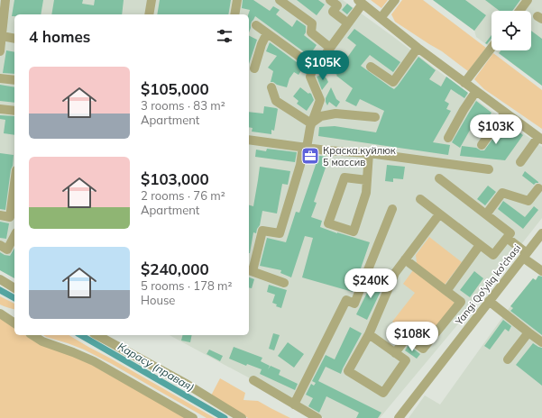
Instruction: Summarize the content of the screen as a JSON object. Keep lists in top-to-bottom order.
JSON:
{
  "streets": {
    "street": ["Yangi Qo'yliq ko'chasi"]
  },
  "water": ["Карасу (правая)"],
  "places": {
    "office": ["Краска.куйлюк 5 массив"]
  },
  "page": {
    "heading": "4 homes",
    "price": [
      "$105K",
      "$103K",
      "$240K",
      "$108K"
    ],
    "list": [
      {
        "name": "$105,000",
        "note": "3 rooms · 83 m² · Apartment"
      },
      {
        "name": "$103,000",
        "note": "2 rooms · 76 m² · Apartment"
      },
      {
        "name": "$240,000",
        "note": "5 rooms · 178 m² · House"
      }
    ]
  }
}
